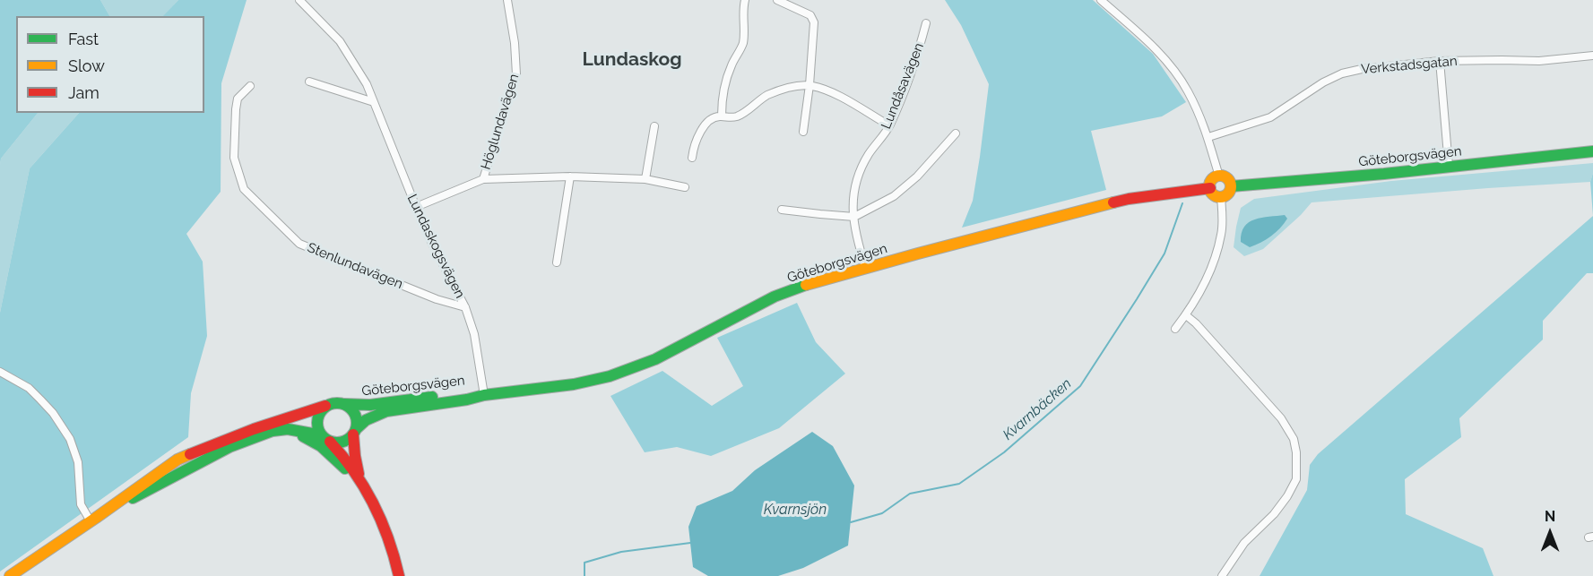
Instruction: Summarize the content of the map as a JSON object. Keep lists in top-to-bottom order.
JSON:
{
  "streets": {
    "street": [
      "Verkstadsgatan",
      "Lundåsavägen",
      "Höglundavägen",
      "Göteborgsvägen",
      "Lundaskogsvägen",
      "Stenlundavägen"
    ]
  },
  "crossings": [
    ["Lundåsavägen", "Göteborgsvägen"],
    ["Göteborgsvägen", "Lundaskogsvägen"],
    ["Lundaskogsvägen", "Stenlundavägen"]
  ],
  "districts": ["Lundaskog"],
  "water": ["Kvarnbäcken", "Kvarnsjön"],
  "legend": ["Fast", "Slow", "Jam"],
  "north": "top"
}
